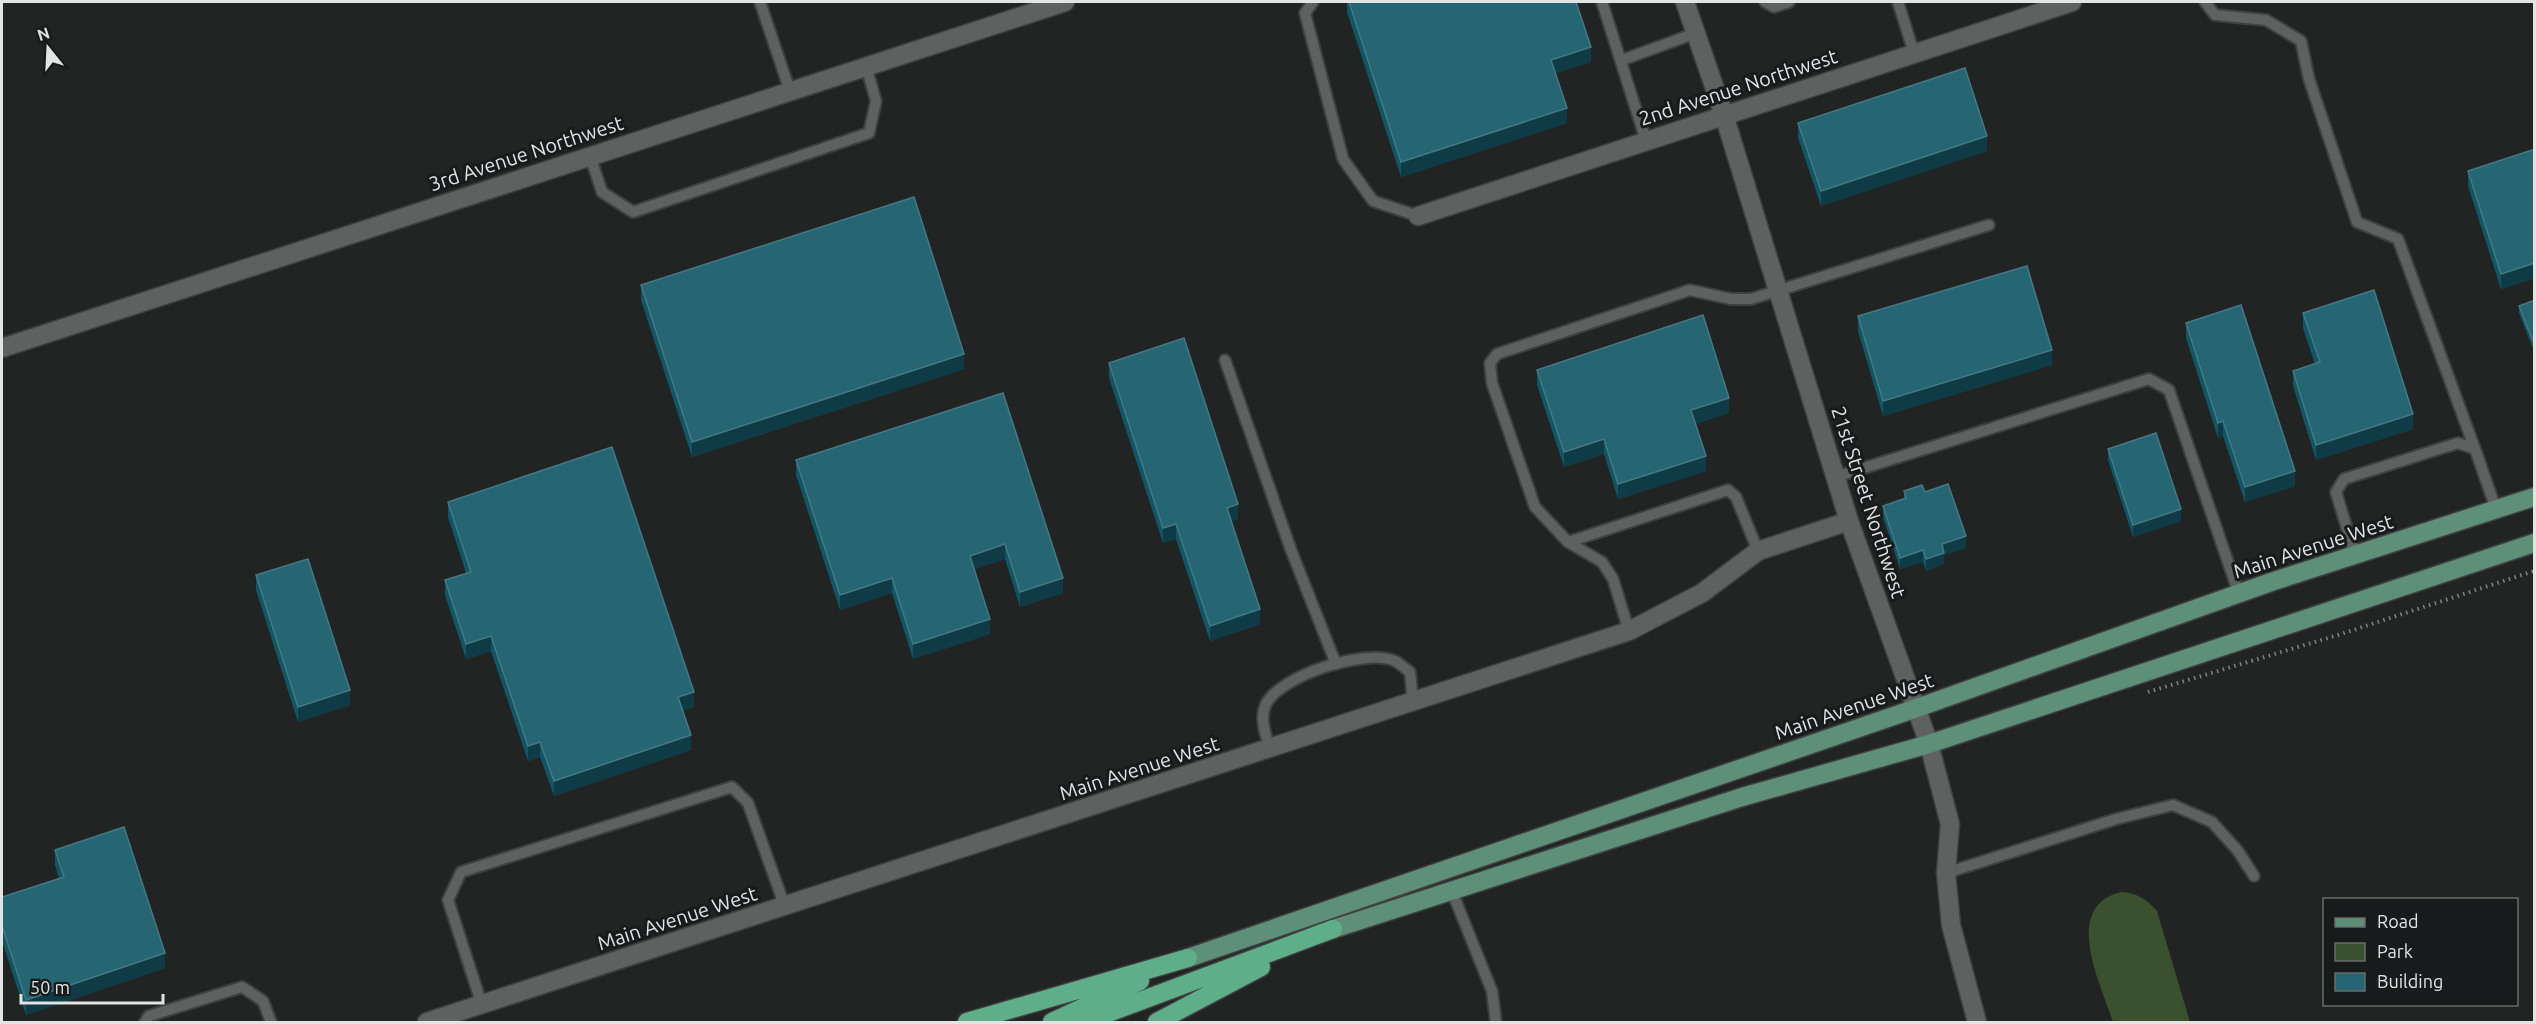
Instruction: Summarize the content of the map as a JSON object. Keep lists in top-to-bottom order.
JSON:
{
  "streets": {
    "main road": ["Main Avenue West"],
    "street": ["2nd Avenue Northwest", "3rd Avenue Northwest", "21st Street Northwest"]
  },
  "crossings": [
    ["2nd Avenue Northwest", "21st Street Northwest"],
    ["21st Street Northwest", "Main Avenue West"]
  ],
  "legend": ["Road", "Park", "Building"],
  "scale_bar": "50 m",
  "north": "top"
}
